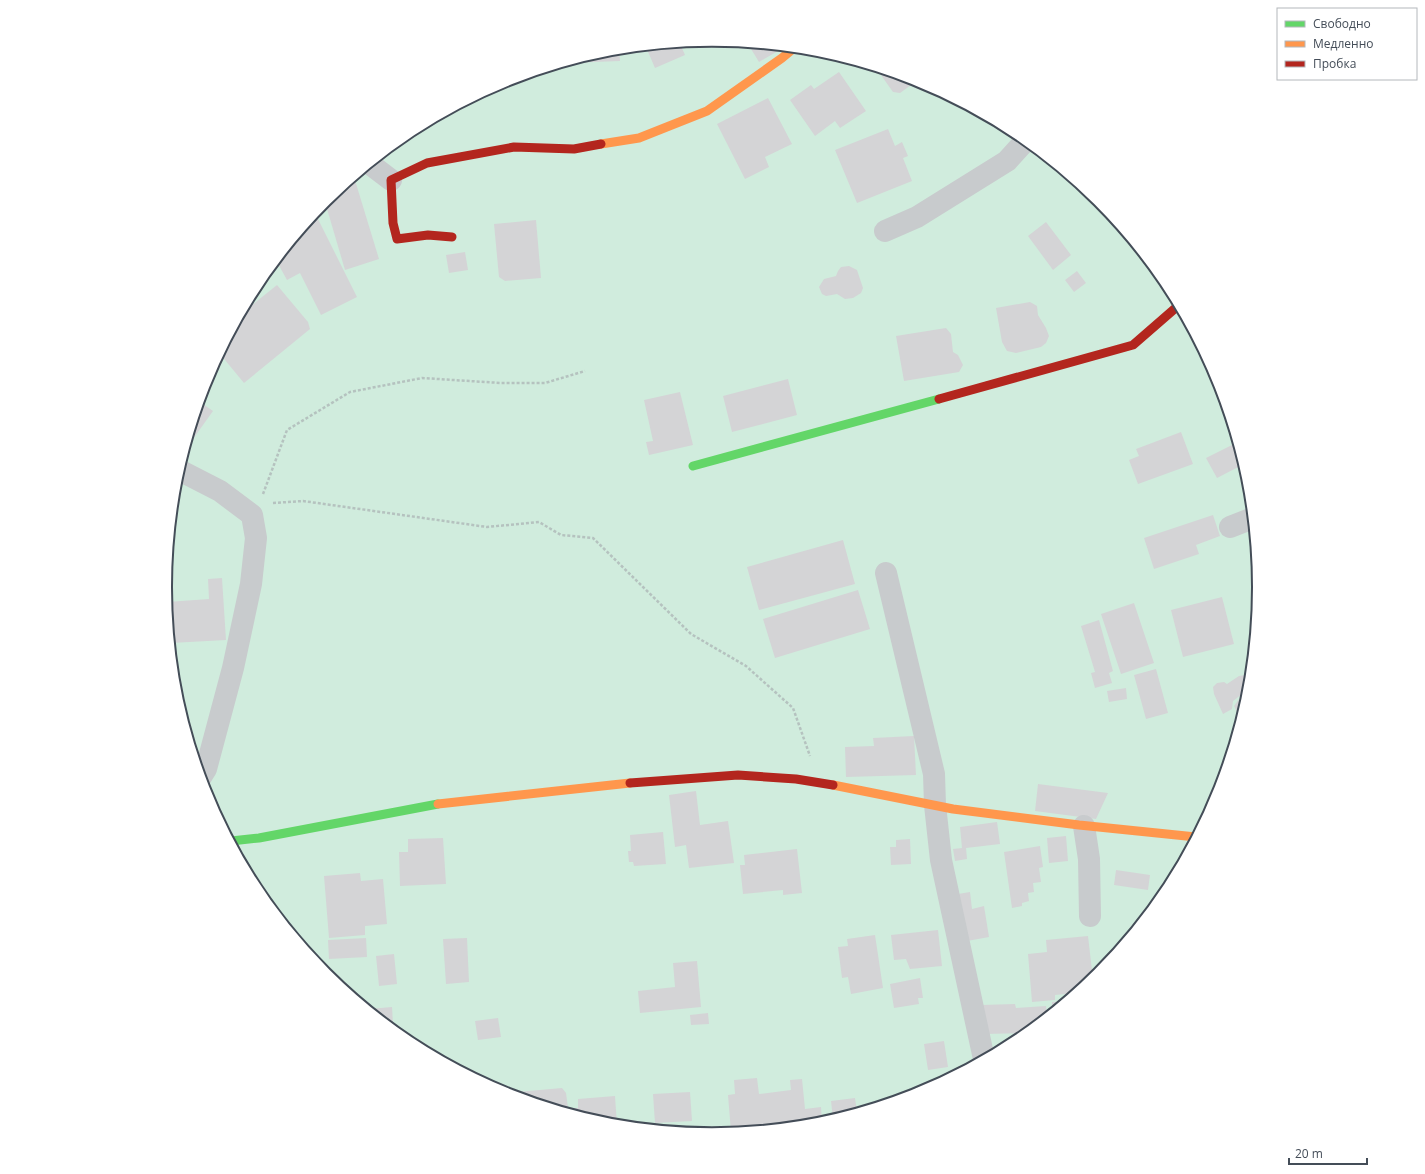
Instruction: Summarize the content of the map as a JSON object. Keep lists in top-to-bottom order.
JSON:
{
  "legend": ["Свободно", "Медленно", "Пробка"],
  "scale_bar": "20 m"
}
